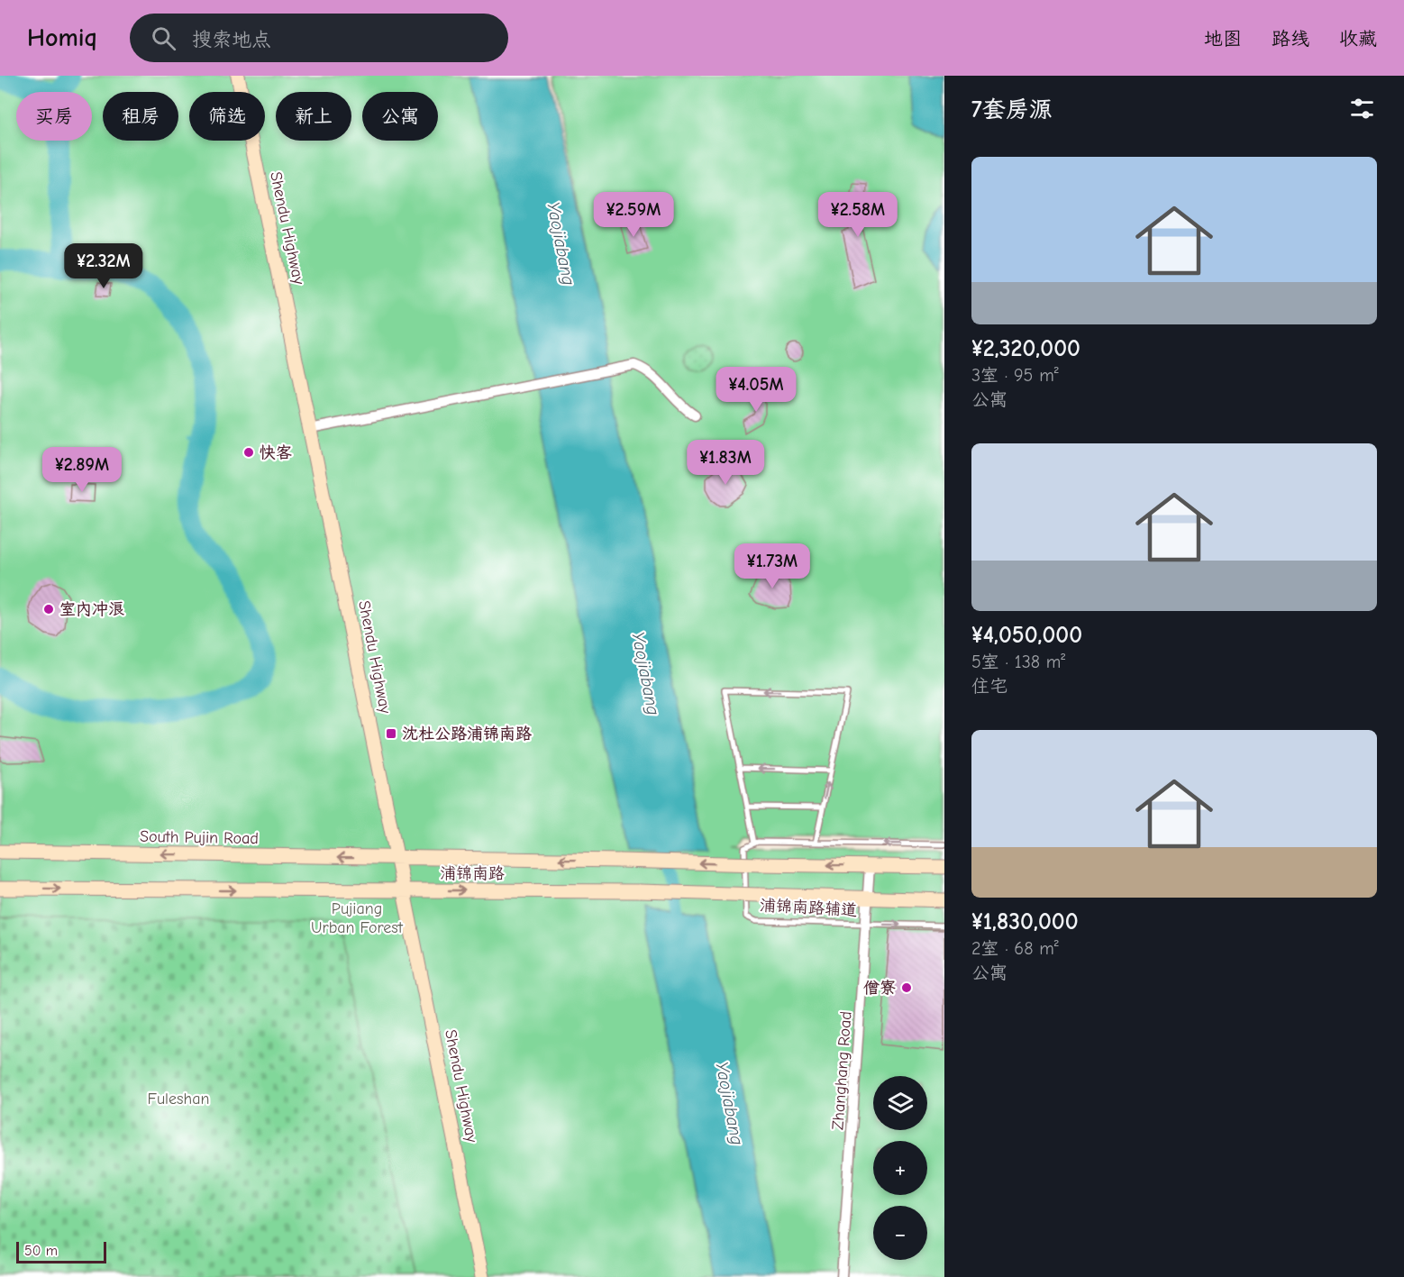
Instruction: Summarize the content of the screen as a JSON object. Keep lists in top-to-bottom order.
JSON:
{
  "streets": {
    "main road": ["Shendu Highway", "South Pujin Road", "浦锦南路"],
    "street": ["Zhanghang Road"],
    "lane": ["浦锦南路辅道"]
  },
  "crossings": [
    ["Shendu Highway", "South Pujin Road"],
    ["Shendu Highway", "浦锦南路"],
    ["South Pujin Road", "Zhanghang Road"],
    ["浦锦南路", "Zhanghang Road"],
    ["浦锦南路辅道", "Zhanghang Road"]
  ],
  "one_way": ["South Pujin Road", "浦锦南路"],
  "water": ["Yaojiabang"],
  "parks": ["Pujiang Urban Forest", "Fuleshan"],
  "places": {
    "other": ["快客", "室内冲浪", "僧寮"],
    "transit": ["沈杜公路浦锦南路"]
  },
  "scale_bar": "50 m",
  "page": {
    "header": "Homiq",
    "search": "搜索地点",
    "nav": ["地图", "路线", "收藏"],
    "heading": "7套房源",
    "chip": [
      "买房",
      "租房",
      "筛选",
      "新上",
      "公寓"
    ],
    "list": [
      {
        "name": "¥2,320,000",
        "note": "3室 · 95 m² · 公寓"
      },
      {
        "name": "¥4,050,000",
        "note": "5室 · 138 m² · 住宅"
      },
      {
        "name": "¥1,830,000",
        "note": "2室 · 68 m² · 公寓"
      }
    ],
    "price": [
      "¥2.59M",
      "¥2.58M",
      "¥2.32M",
      "¥4.05M",
      "¥1.83M",
      "¥2.89M",
      "¥1.73M"
    ],
    "map_buttons": ["+", "−"],
    "scale": "50 m"
  }
}
